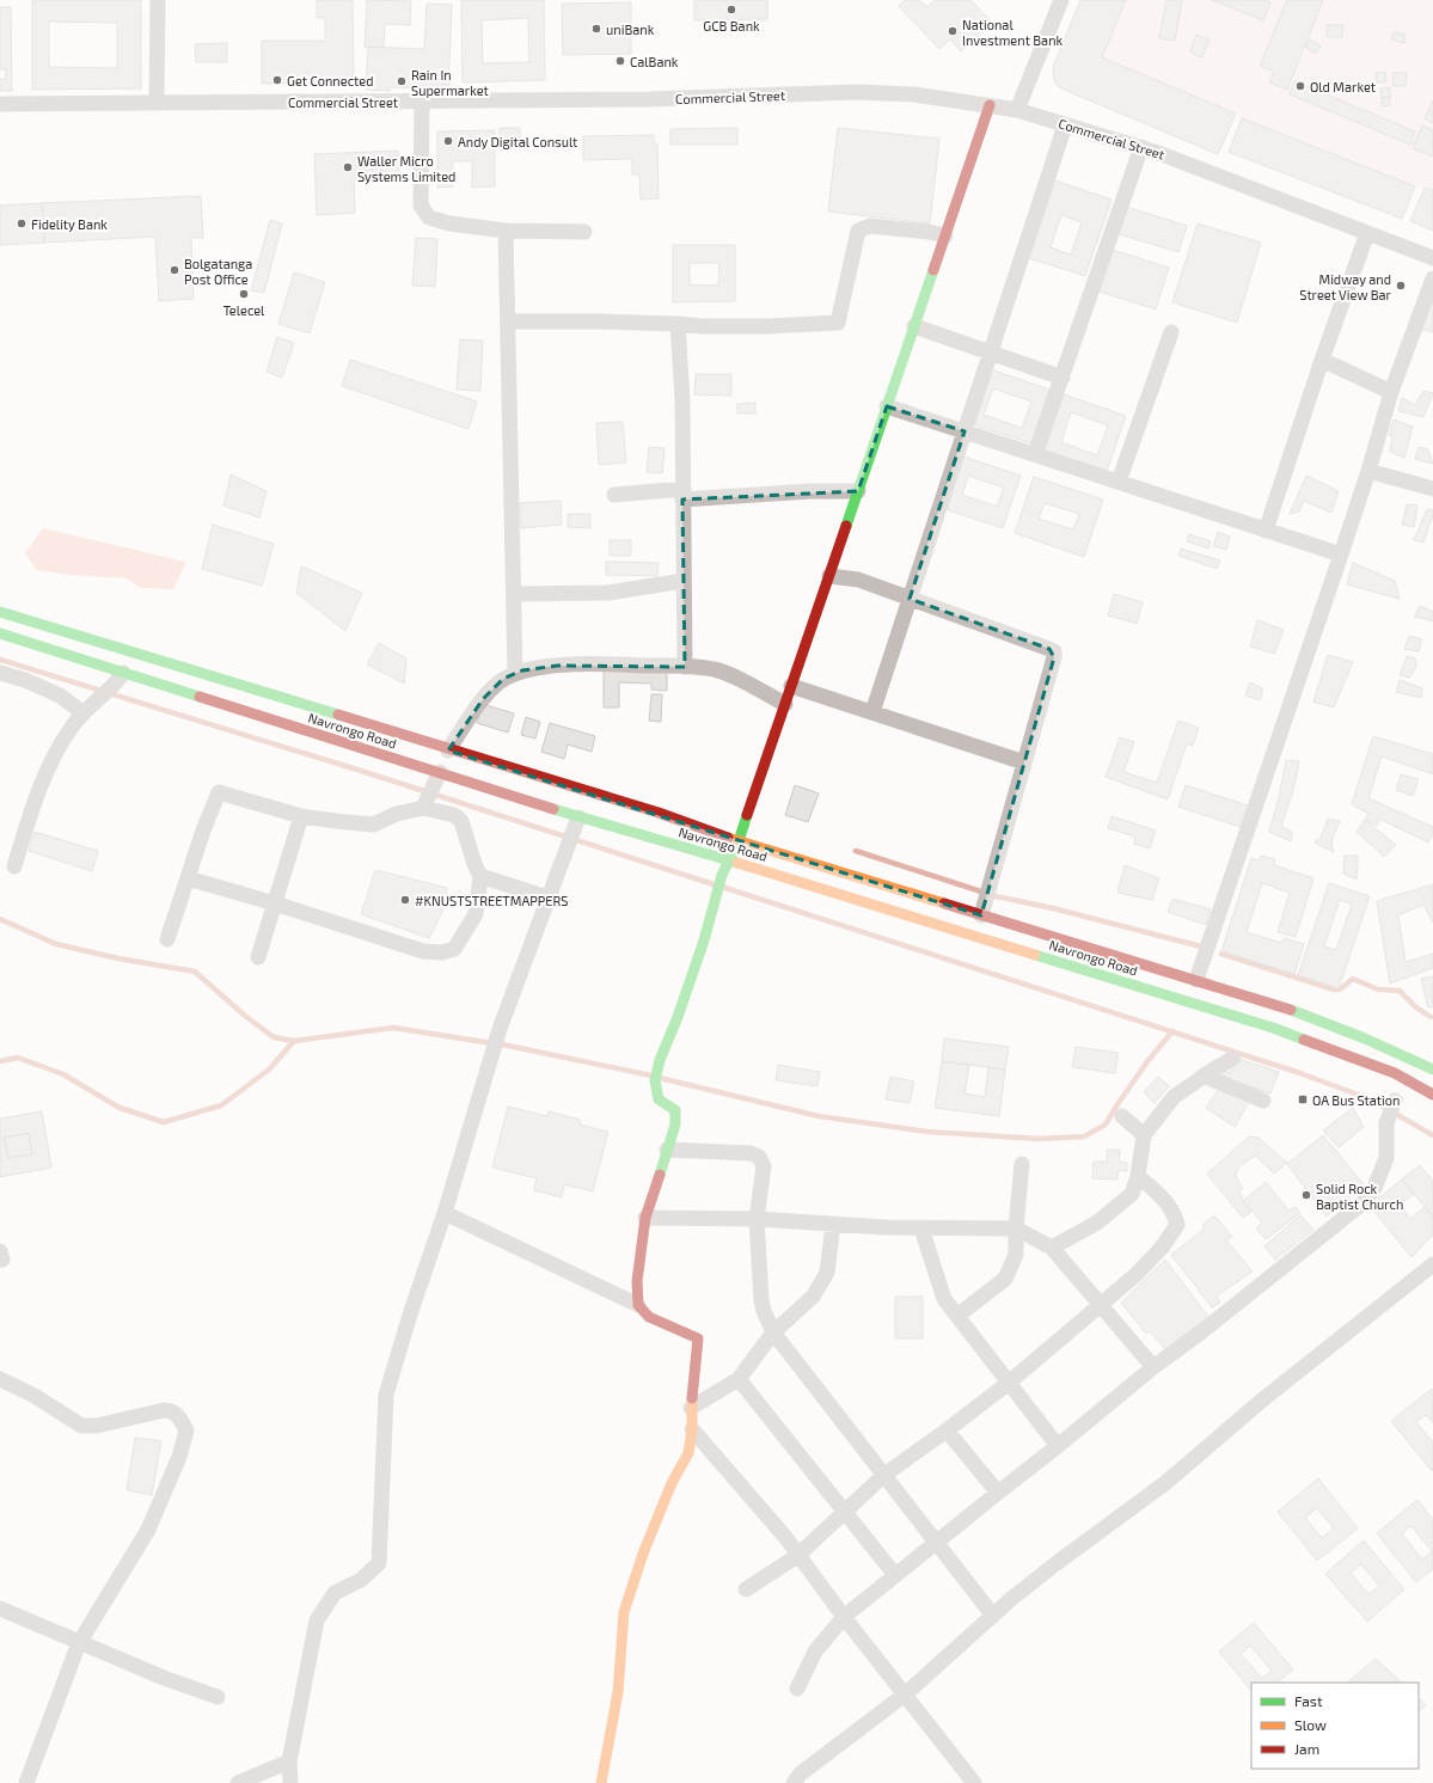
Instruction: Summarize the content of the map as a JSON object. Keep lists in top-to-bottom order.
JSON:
{
  "streets": {
    "main road": ["Navrongo Road"],
    "street": ["Commercial Street"]
  },
  "places": {
    "other": [
      "GCB Bank",
      "uniBank",
      "National Investment Bank",
      "CalBank",
      "Get Connected",
      "Rain In Supermarket",
      "Old Market",
      "Andy Digital Consult",
      "Waller Micro Systems Limited",
      "Fidelity Bank",
      "Bolgatanga Post Office",
      "Midway and Street View Bar",
      "Telecel",
      "#KNUSTSTREETMAPPERS",
      "Solid Rock Baptist Church"
    ],
    "transit": ["OA Bus Station"]
  },
  "legend": ["Fast", "Slow", "Jam"]
}
